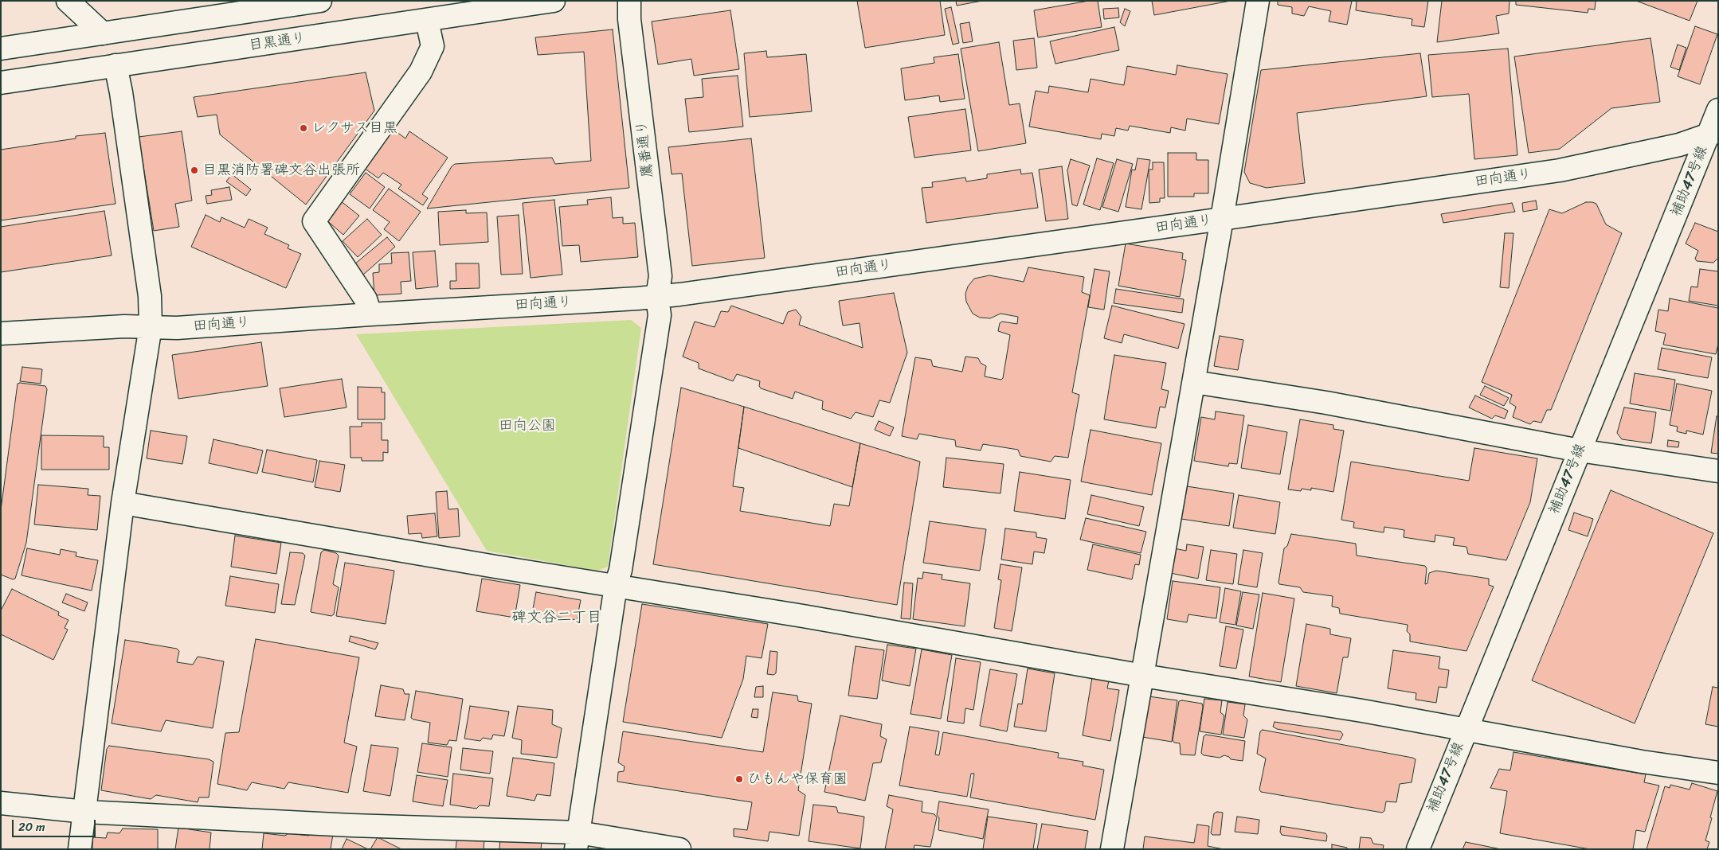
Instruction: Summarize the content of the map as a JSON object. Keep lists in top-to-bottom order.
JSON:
{
  "streets": {
    "street": [
      "目黒通り",
      "鷹番通り",
      "田向通り",
      "補助47号線"
    ]
  },
  "crossings": [
    ["鷹番通り", "田向通り"],
    ["田向通り", "補助47号線"]
  ],
  "districts": ["碑文谷二丁目"],
  "parks": ["田向公園"],
  "places": ["レクサス目黒", "目黒消防署碑文谷出張所", "ひもんや保育園"],
  "scale_bar": "20 m"
}
